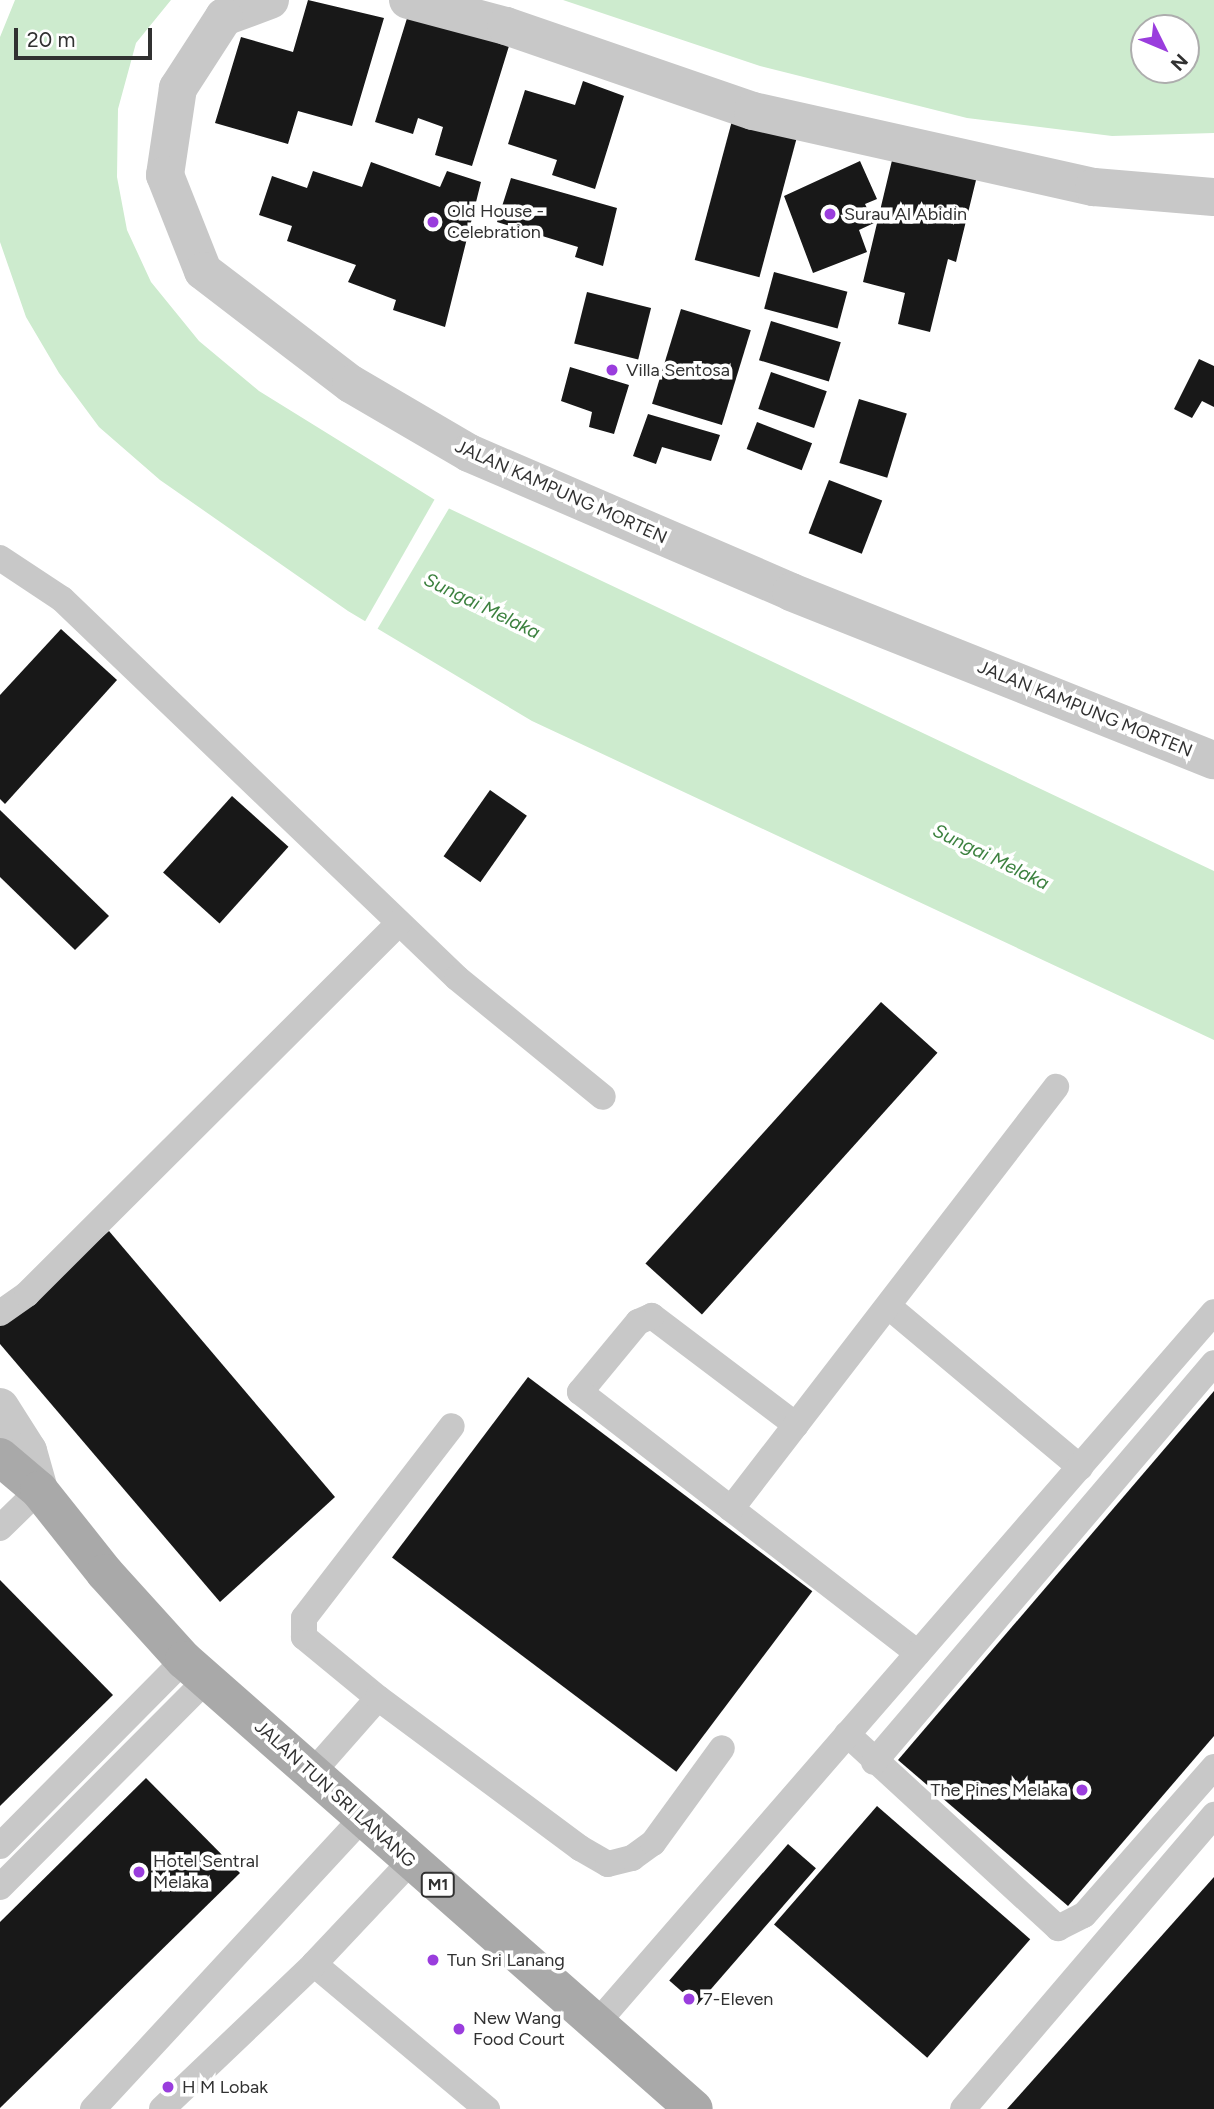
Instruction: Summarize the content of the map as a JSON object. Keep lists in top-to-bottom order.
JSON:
{
  "streets": {
    "main road": ["JALAN TUN SRI LANANG", "M1"],
    "street": ["JALAN KAMPUNG MORTEN"]
  },
  "water": ["Sungai Melaka"],
  "places": [
    "Surau Al Abidin",
    "Old House - Celebration",
    "Villa Sentosa",
    "The Pines Melaka",
    "Hotel Sentral Melaka",
    "Tun Sri Lanang",
    "7-Eleven",
    "New Wang Food Court",
    "H M Lobak"
  ],
  "scale_bar": "20 m",
  "north": "bottom right"
}
